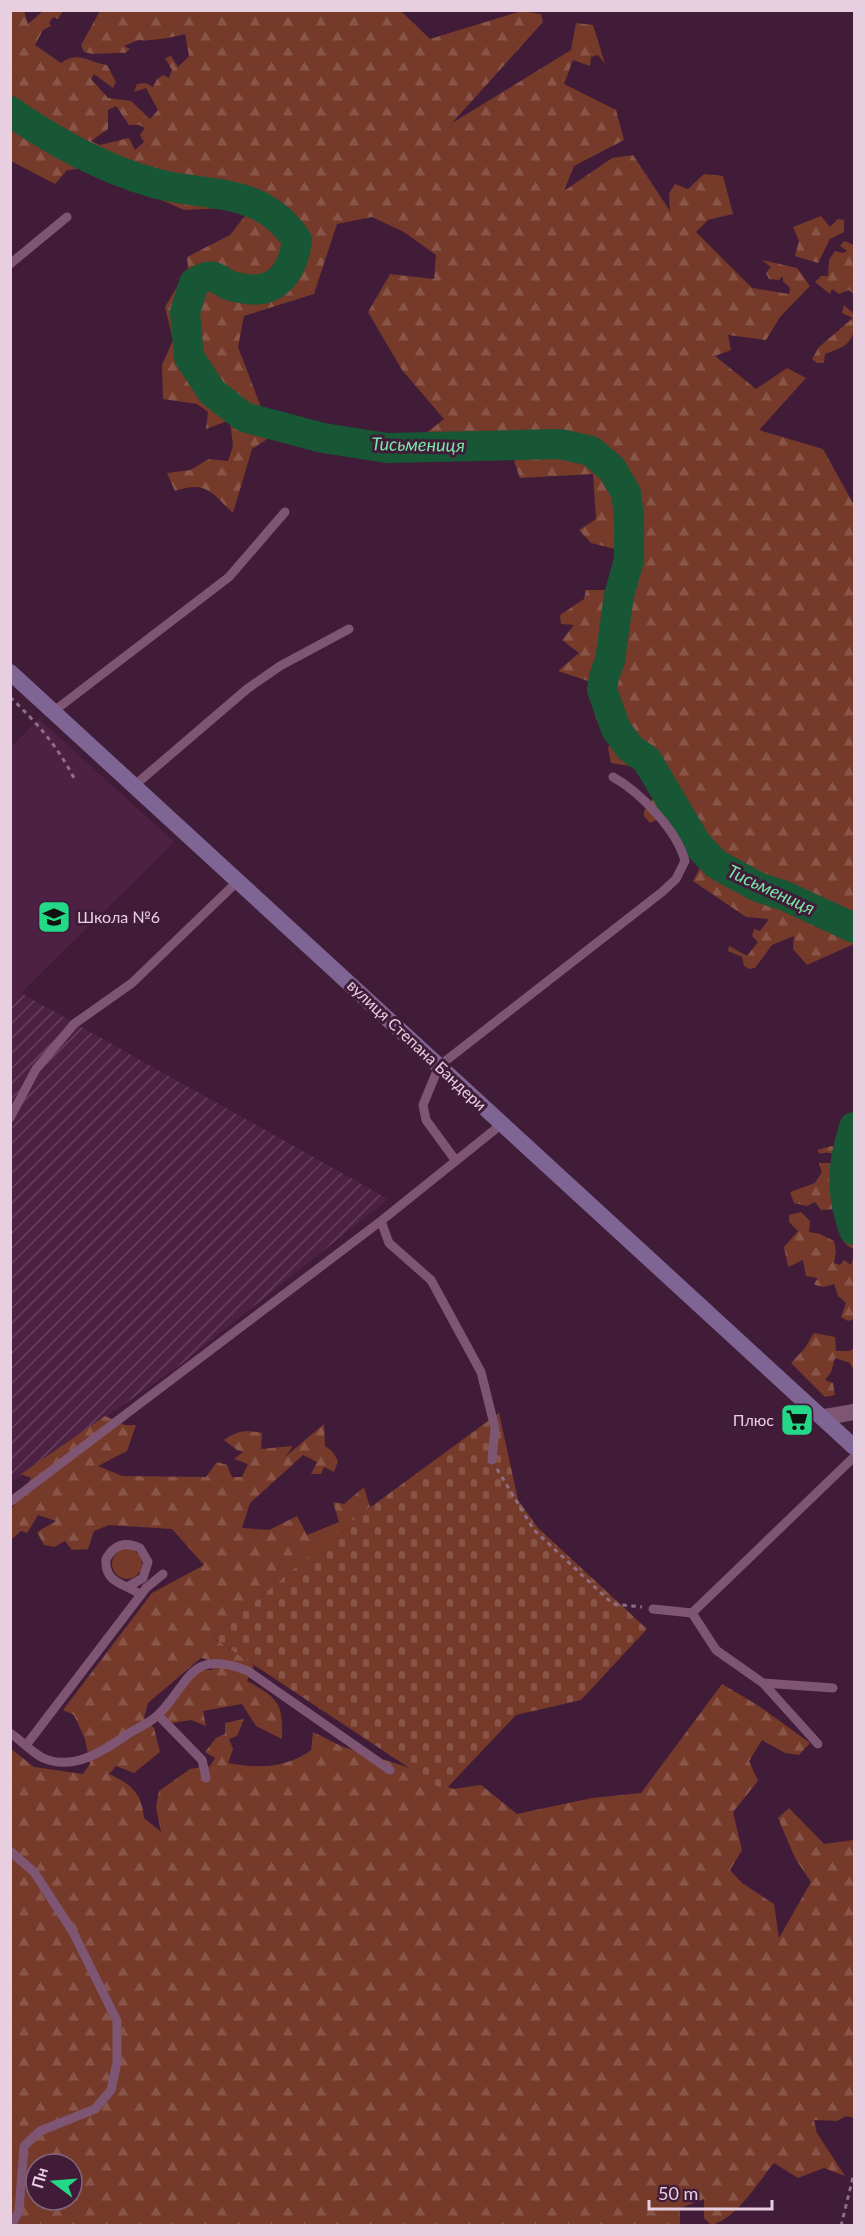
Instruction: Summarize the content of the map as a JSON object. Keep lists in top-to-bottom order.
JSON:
{
  "streets": {
    "main road": ["вулиця Степана Бандери"]
  },
  "water": ["Тисьмениця"],
  "places": {
    "school or university": ["Школа №6"],
    "supermarket": ["Плюс"]
  },
  "scale_bar": "50 m",
  "north": "left"
}
